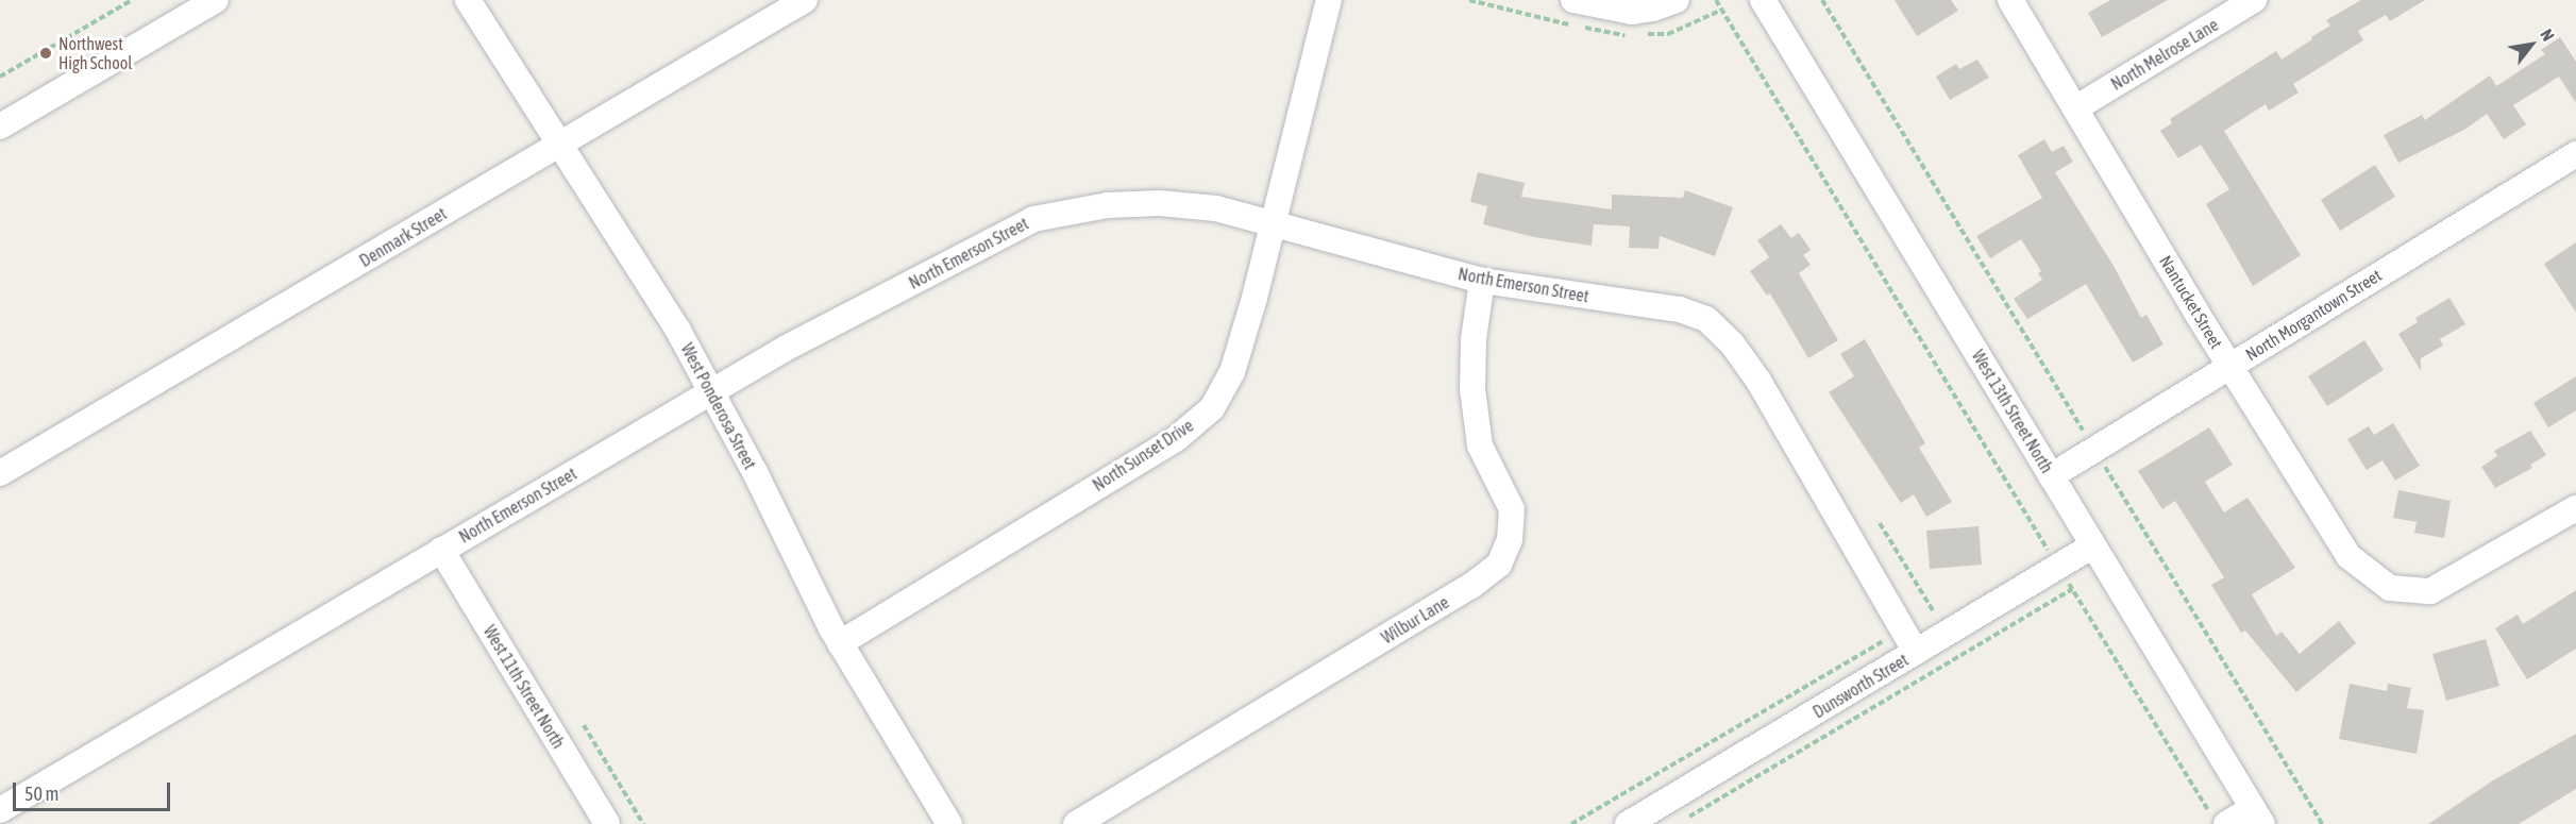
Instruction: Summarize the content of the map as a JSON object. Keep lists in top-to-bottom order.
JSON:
{
  "streets": {
    "street": [
      "North Melrose Lane",
      "Denmark Street",
      "North Emerson Street",
      "Nantucket Street",
      "North Morgantown Street",
      "West Ponderosa Street",
      "West 13th Street North",
      "North Sunset Drive",
      "Wilbur Lane",
      "Dunsworth Street",
      "West 11th Street North"
    ]
  },
  "crossings": [
    ["North Melrose Lane", "Nantucket Street"],
    ["Denmark Street", "West Ponderosa Street"],
    ["North Emerson Street", "West Ponderosa Street"],
    ["North Emerson Street", "North Sunset Drive"],
    ["North Emerson Street", "Wilbur Lane"],
    ["North Emerson Street", "Dunsworth Street"],
    ["North Emerson Street", "West 11th Street North"],
    ["Nantucket Street", "North Morgantown Street"],
    ["North Morgantown Street", "West 13th Street North"],
    ["West Ponderosa Street", "North Sunset Drive"],
    ["West 13th Street North", "Dunsworth Street"]
  ],
  "places": ["Northwest High School"],
  "scale_bar": "50 m",
  "north": "top right"
}
